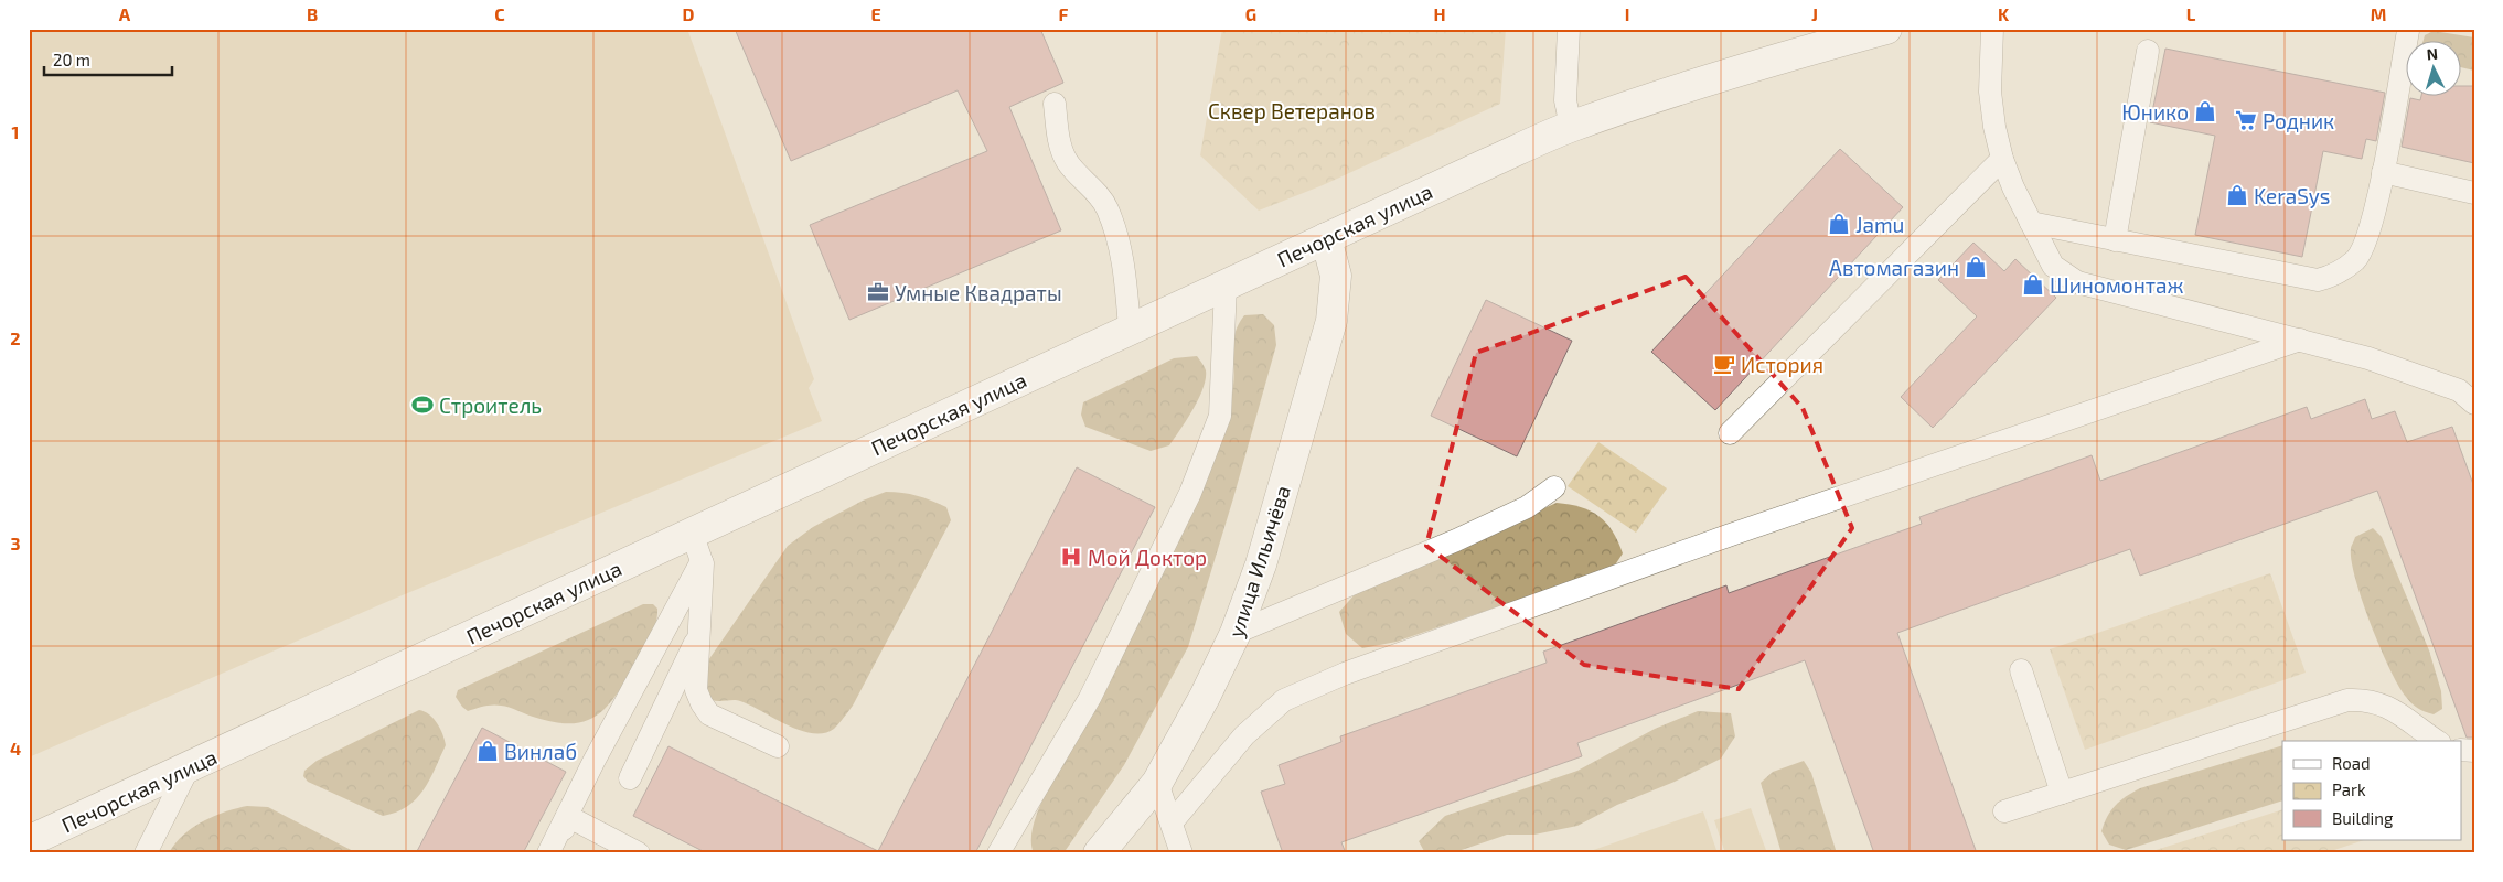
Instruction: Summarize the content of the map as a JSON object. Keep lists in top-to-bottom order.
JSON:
{
  "streets": {
    "main road": ["Печорская улица", "улица Ильичёва"]
  },
  "crossings": [
    ["Печорская улица", "улица Ильичёва"]
  ],
  "parks": ["Сквер Ветеранов"],
  "places": {
    "shop": [
      "Юнико",
      "KeraSys",
      "Jamu",
      "Автомагазин",
      "Шиномонтаж",
      "Винлаб"
    ],
    "supermarket": ["Родник"],
    "office": ["Умные Квадраты"],
    "cafe": ["История"],
    "sports": ["Строитель"],
    "hospital": ["Мой Доктор"]
  },
  "legend": ["Road", "Park", "Building"],
  "scale_bar": "20 m",
  "north": "top",
  "grid": {
    "columns": [
      "A",
      "B",
      "C",
      "D",
      "E",
      "F",
      "G",
      "H",
      "I",
      "J",
      "K",
      "L",
      "M"
    ],
    "rows": [
      "1",
      "2",
      "3",
      "4"
    ]
  }
}
